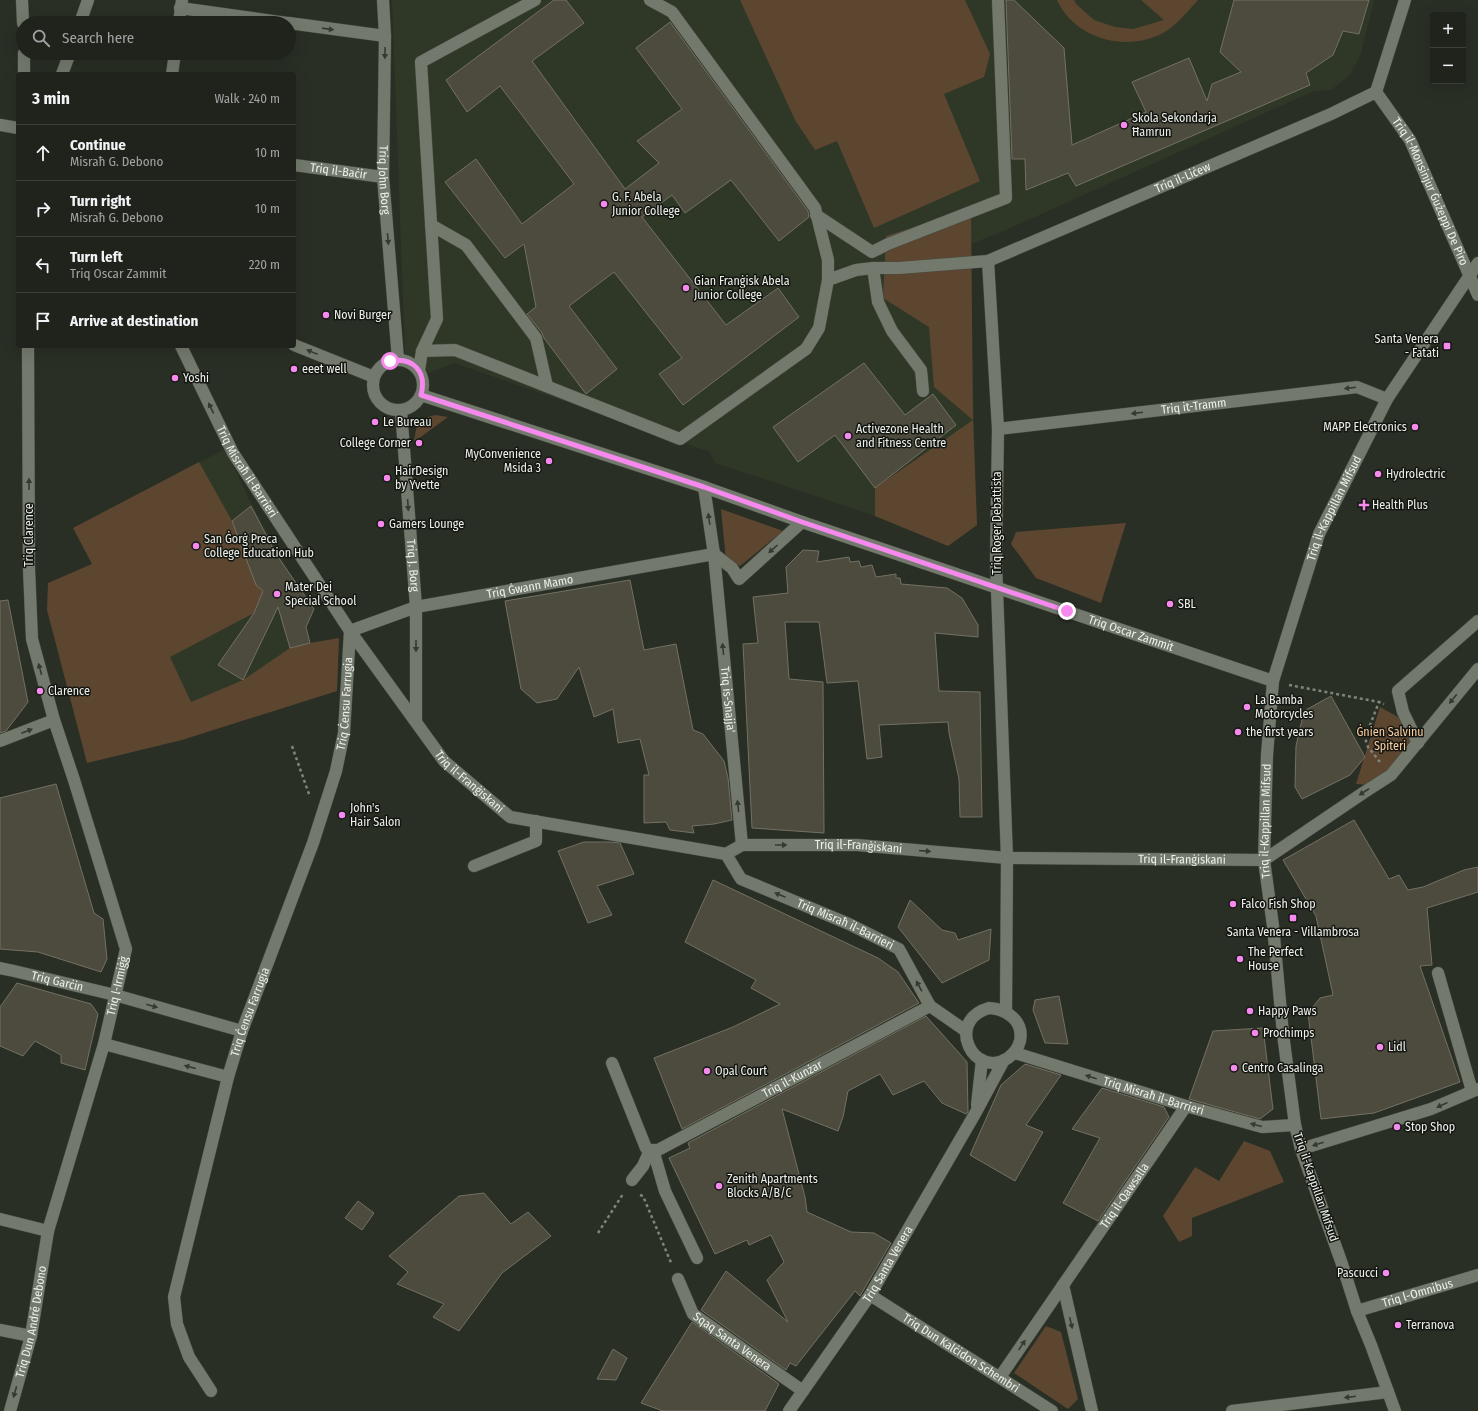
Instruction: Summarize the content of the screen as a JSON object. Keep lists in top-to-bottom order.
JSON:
{
  "streets": {
    "street": [
      "Triq il-Baċir",
      "Triq il-Liċew",
      "Triq John Borg",
      "Triq il-Monsinjur Ġużeppi De Piro",
      "Triq it-Tramm",
      "Triq Misraħ il-Barrieri",
      "Triq il-Kappillan Mifsud",
      "Triq Roger Debattista",
      "Triq Clarence",
      "Triq J. Borg",
      "Triq Ġwann Mamo",
      "Triq Oscar Zammit",
      "Triq is-Snajja'",
      "Triq Ċensu Farrugia",
      "Triq il-Franġiskani",
      "Triq Garċin",
      "Triq l-Irmiġġ",
      "Triq il-Kunżar",
      "Triq il-Qawsalla",
      "Triq Santa Venera",
      "Triq l-Omnibus",
      "Triq Dun André Debono",
      "Sqaq Santa Venera",
      "Triq Dun Kalċidon Schembri"
    ]
  },
  "crossings": [
    ["Triq il-Baċir", "Triq John Borg"],
    ["Triq il-Liċew", "Triq il-Monsinjur Ġużeppi De Piro"],
    ["Triq il-Liċew", "Triq Roger Debattista"],
    ["Triq John Borg", "Triq J. Borg"],
    ["Triq John Borg", "Triq Oscar Zammit"],
    ["Triq il-Monsinjur Ġużeppi De Piro", "Triq il-Kappillan Mifsud"],
    ["Triq it-Tramm", "Triq il-Kappillan Mifsud"],
    ["Triq it-Tramm", "Triq Roger Debattista"],
    ["Triq Misraħ il-Barrieri", "Triq il-Kappillan Mifsud"],
    ["Triq Misraħ il-Barrieri", "Triq Ġwann Mamo"],
    ["Triq Misraħ il-Barrieri", "Triq Ċensu Farrugia"],
    ["Triq Misraħ il-Barrieri", "Triq il-Franġiskani"],
    ["Triq Misraħ il-Barrieri", "Triq il-Kunżar"],
    ["Triq Misraħ il-Barrieri", "Triq il-Qawsalla"],
    ["Triq Misraħ il-Barrieri", "Triq Santa Venera"],
    ["Triq il-Kappillan Mifsud", "Triq Oscar Zammit"],
    ["Triq il-Kappillan Mifsud", "Triq il-Franġiskani"],
    ["Triq il-Kappillan Mifsud", "Triq l-Omnibus"],
    ["Triq Roger Debattista", "Triq Oscar Zammit"],
    ["Triq Roger Debattista", "Triq il-Franġiskani"],
    ["Triq Clarence", "Triq l-Irmiġġ"],
    ["Triq J. Borg", "Triq Ġwann Mamo"],
    ["Triq J. Borg", "Triq Oscar Zammit"],
    ["Triq J. Borg", "Triq il-Franġiskani"],
    ["Triq Ġwann Mamo", "Triq is-Snajja'"],
    ["Triq Ġwann Mamo", "Triq Ċensu Farrugia"],
    ["Triq Ġwann Mamo", "Triq il-Franġiskani"],
    ["Triq Oscar Zammit", "Triq is-Snajja'"],
    ["Triq is-Snajja'", "Triq il-Franġiskani"],
    ["Triq Ċensu Farrugia", "Triq il-Franġiskani"],
    ["Triq Ċensu Farrugia", "Triq Garċin"],
    ["Triq Garċin", "Triq l-Irmiġġ"],
    ["Triq l-Irmiġġ", "Triq Dun André Debono"],
    ["Triq il-Qawsalla", "Triq Dun Kalċidon Schembri"],
    ["Triq Santa Venera", "Sqaq Santa Venera"],
    ["Triq Santa Venera", "Triq Dun Kalċidon Schembri"]
  ],
  "one_way": [
    "Triq it-Tramm",
    "Triq Misraħ il-Barrieri",
    "Triq Clarence",
    "Triq J. Borg",
    "Triq is-Snajja'",
    "Triq Dun André Debono"
  ],
  "parks": ["Ġnien Salvinu Spiteri"],
  "places": {
    "other": [
      "Skola Sekondarja Ħamrun",
      "G. F. Abela Junior College",
      "Gian Franġisk Abela Junior College",
      "Novi Burger",
      "eeet well",
      "Yoshi",
      "Le Bureau",
      "MAPP Electronics",
      "Activezone Health and Fitness Centre",
      "College Corner",
      "MyConvenience Msida 3",
      "Hydrolectric",
      "HairDesign by Yvette",
      "Gamers Lounge",
      "San Ġorġ Preca College Education Hub",
      "Mater Dei Special School",
      "SBL",
      "Clarence",
      "La Bamba Motorcycles",
      "the first years",
      "John's Hair Salon",
      "Falco Fish Shop",
      "The Perfect House",
      "Happy Paws",
      "Prochimps",
      "Lidl",
      "Centro Casalinga",
      "Opal Court",
      "Stop Shop",
      "Zenith Apartments Blocks A/B/C",
      "Pascucci",
      "Terranova"
    ],
    "transit": ["Santa Venera - Fatati", "Santa Venera - Villambrosa"],
    "health": ["Health Plus"]
  },
  "page": {
    "map_buttons": ["+", "−"],
    "search": "Search here",
    "heading": ["3 min", "Walk · 240 m"],
    "list": [
      ["Continue", "Misraħ G. Debono", "10 m"],
      ["Turn right", "Misraħ G. Debono", "10 m"],
      ["Turn left", "Triq Oscar Zammit", "220 m"],
      "Arrive at destination"
    ]
  }
}
